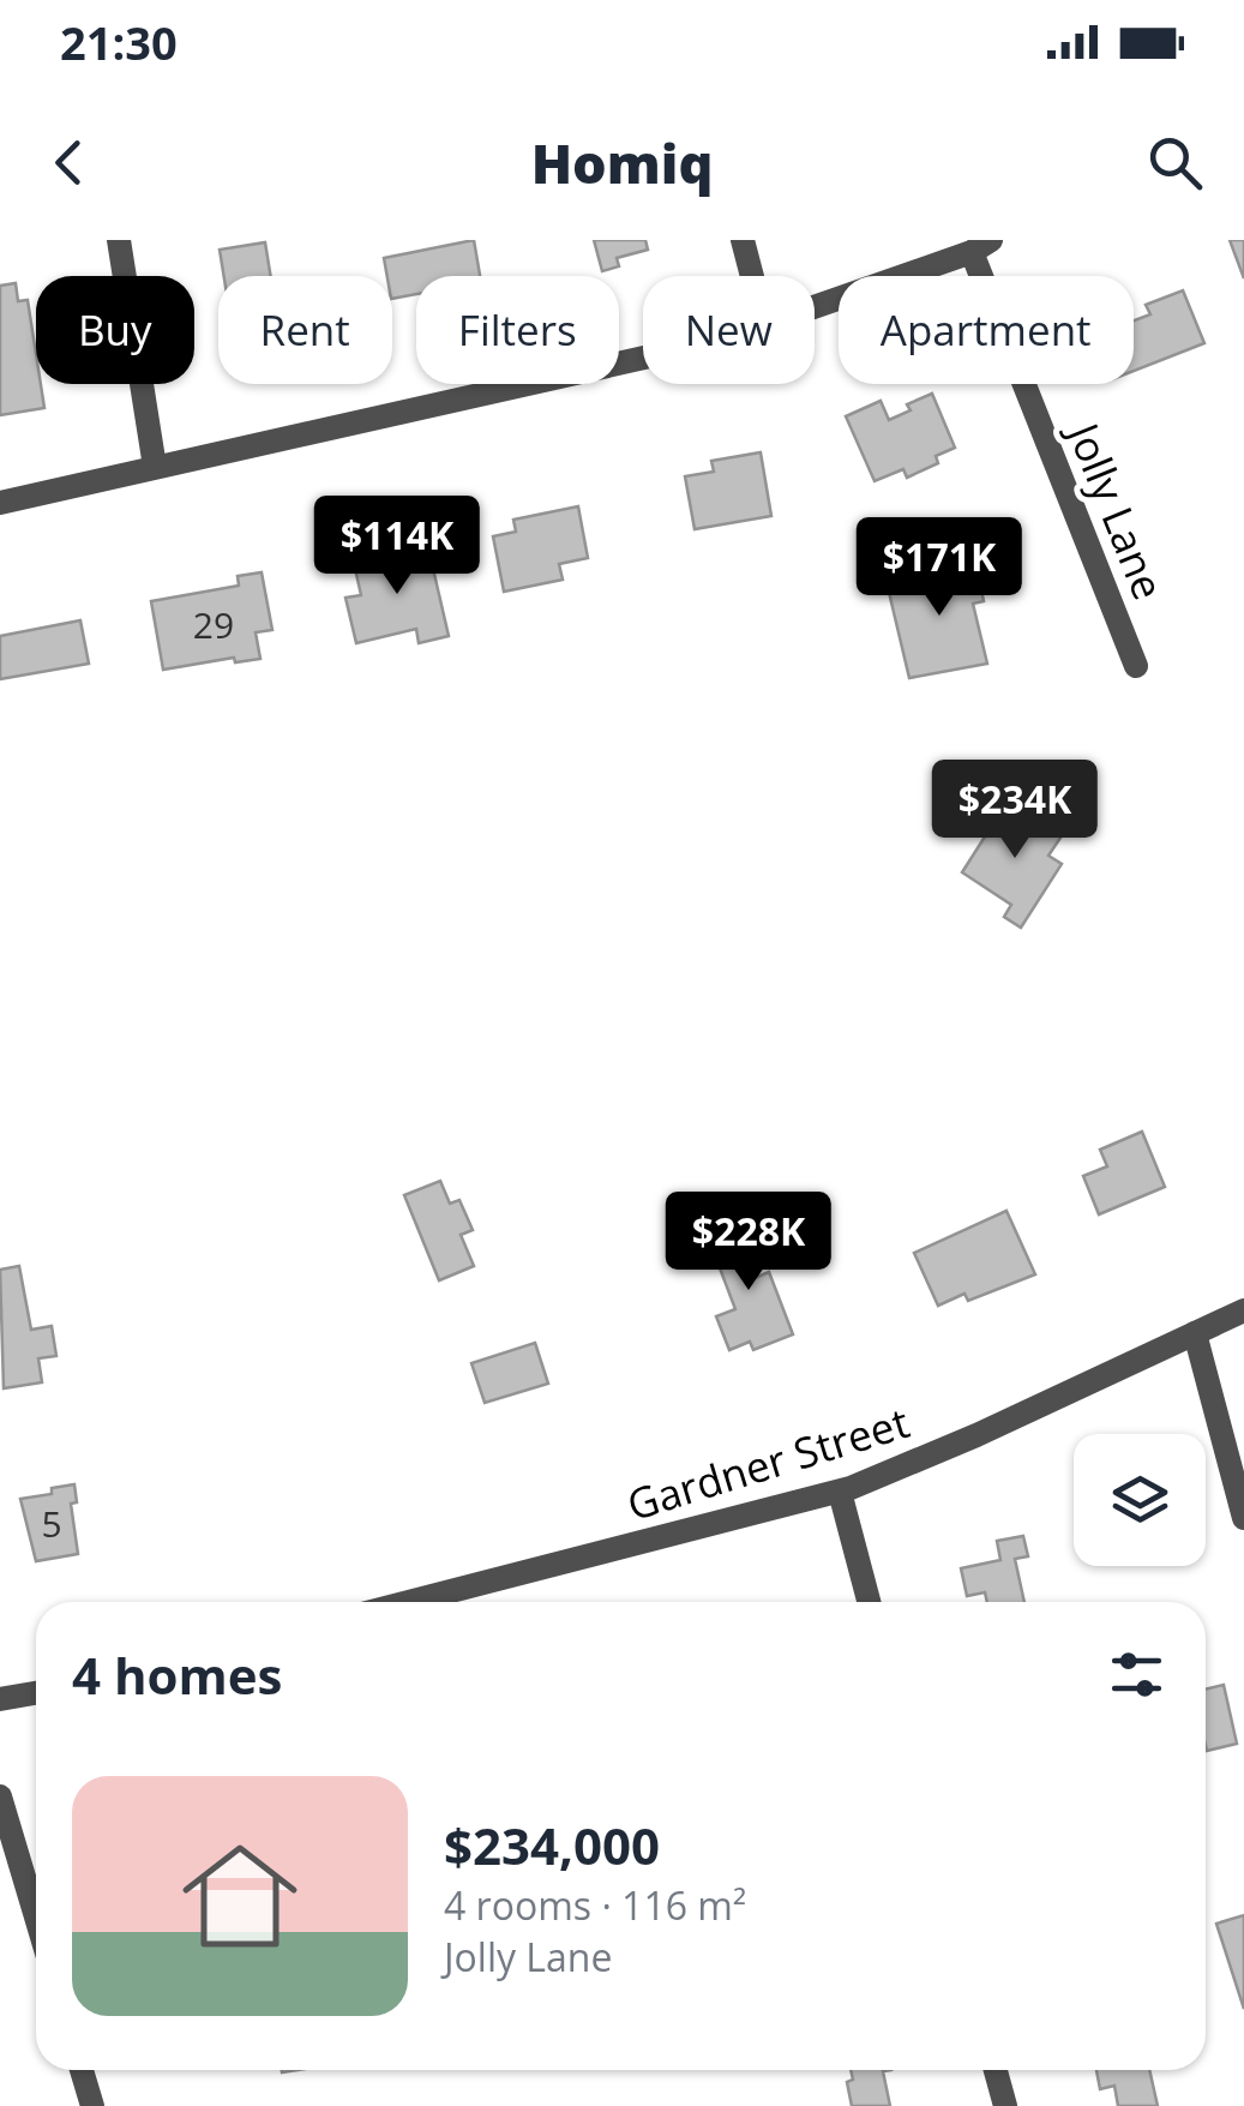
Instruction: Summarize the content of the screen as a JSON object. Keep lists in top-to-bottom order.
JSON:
{
  "streets": {
    "street": ["Jolly Lane", "Gardner Street"]
  },
  "house_numbers": ["29", "5"],
  "page": {
    "status": "21:30",
    "header": "Homiq",
    "chip": [
      "Buy",
      "Rent",
      "Filters",
      "New",
      "Apartment"
    ],
    "price": [
      "$114K",
      "$171K",
      "$234K",
      "$228K"
    ],
    "heading": "4 homes",
    "list": [
      {
        "name": "$234,000",
        "note": "4 rooms · 116 m² · Jolly Lane"
      }
    ]
  }
}
